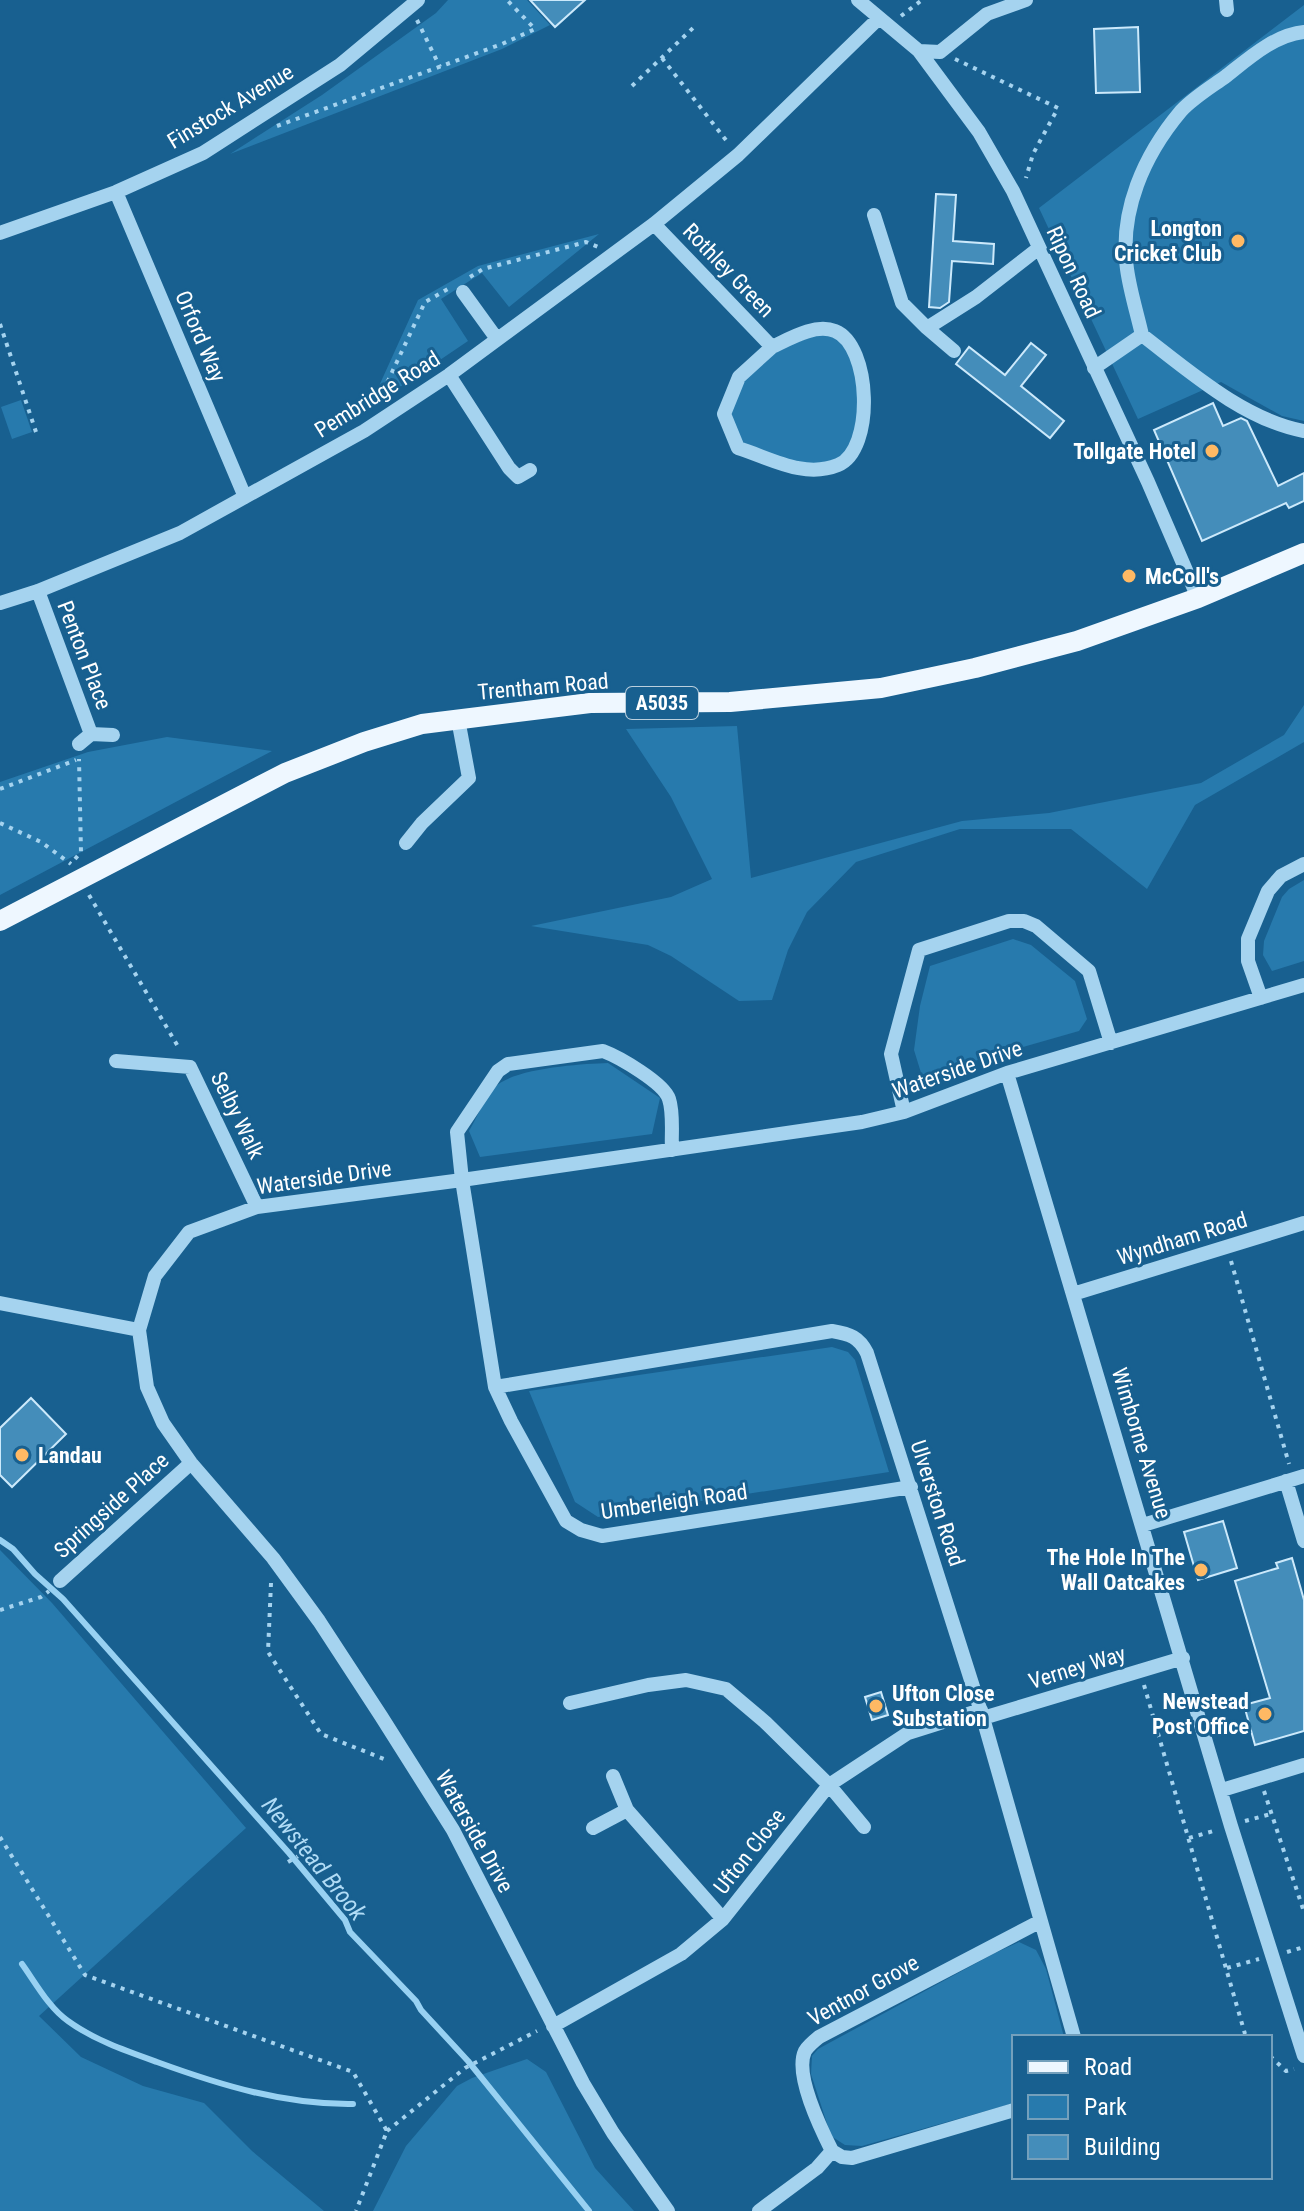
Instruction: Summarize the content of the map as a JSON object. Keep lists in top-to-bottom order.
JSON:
{
  "streets": {
    "main road": ["Trentham Road", "A5035"],
    "street": [
      "Finstock Avenue",
      "Rothley Green",
      "Ripon Road",
      "Orford Way",
      "Pembridge Road",
      "Penton Place",
      "Waterside Drive",
      "Selby Walk",
      "Wyndham Road",
      "Wimborne Avenue",
      "Umberleigh Road",
      "Ulverston Road",
      "Springside Place",
      "Verney Way",
      "Ufton Close",
      "Ventnor Grove"
    ]
  },
  "crossings": [
    ["Finstock Avenue", "Orford Way"],
    ["Rothley Green", "Pembridge Road"],
    ["Ripon Road", "Pembridge Road"],
    ["Ripon Road", "Trentham Road"],
    ["Orford Way", "Pembridge Road"],
    ["Pembridge Road", "Penton Place"],
    ["Waterside Drive", "Selby Walk"],
    ["Waterside Drive", "Wimborne Avenue"],
    ["Waterside Drive", "Umberleigh Road"],
    ["Waterside Drive", "Springside Place"],
    ["Waterside Drive", "Ufton Close"],
    ["Wyndham Road", "Wimborne Avenue"],
    ["Wimborne Avenue", "Verney Way"],
    ["Umberleigh Road", "Ulverston Road"],
    ["Ulverston Road", "Verney Way"],
    ["Ulverston Road", "Ufton Close"],
    ["Ulverston Road", "Ventnor Grove"],
    ["Verney Way", "Ufton Close"]
  ],
  "water": ["Newstead Brook"],
  "places": [
    "Longton Cricket Club",
    "Tollgate Hotel",
    "McColl's",
    "Landau",
    "The Hole In The Wall Oatcakes",
    "Ufton Close Substation",
    "Newstead Post Office"
  ],
  "legend": ["Road", "Park", "Building"]
}
